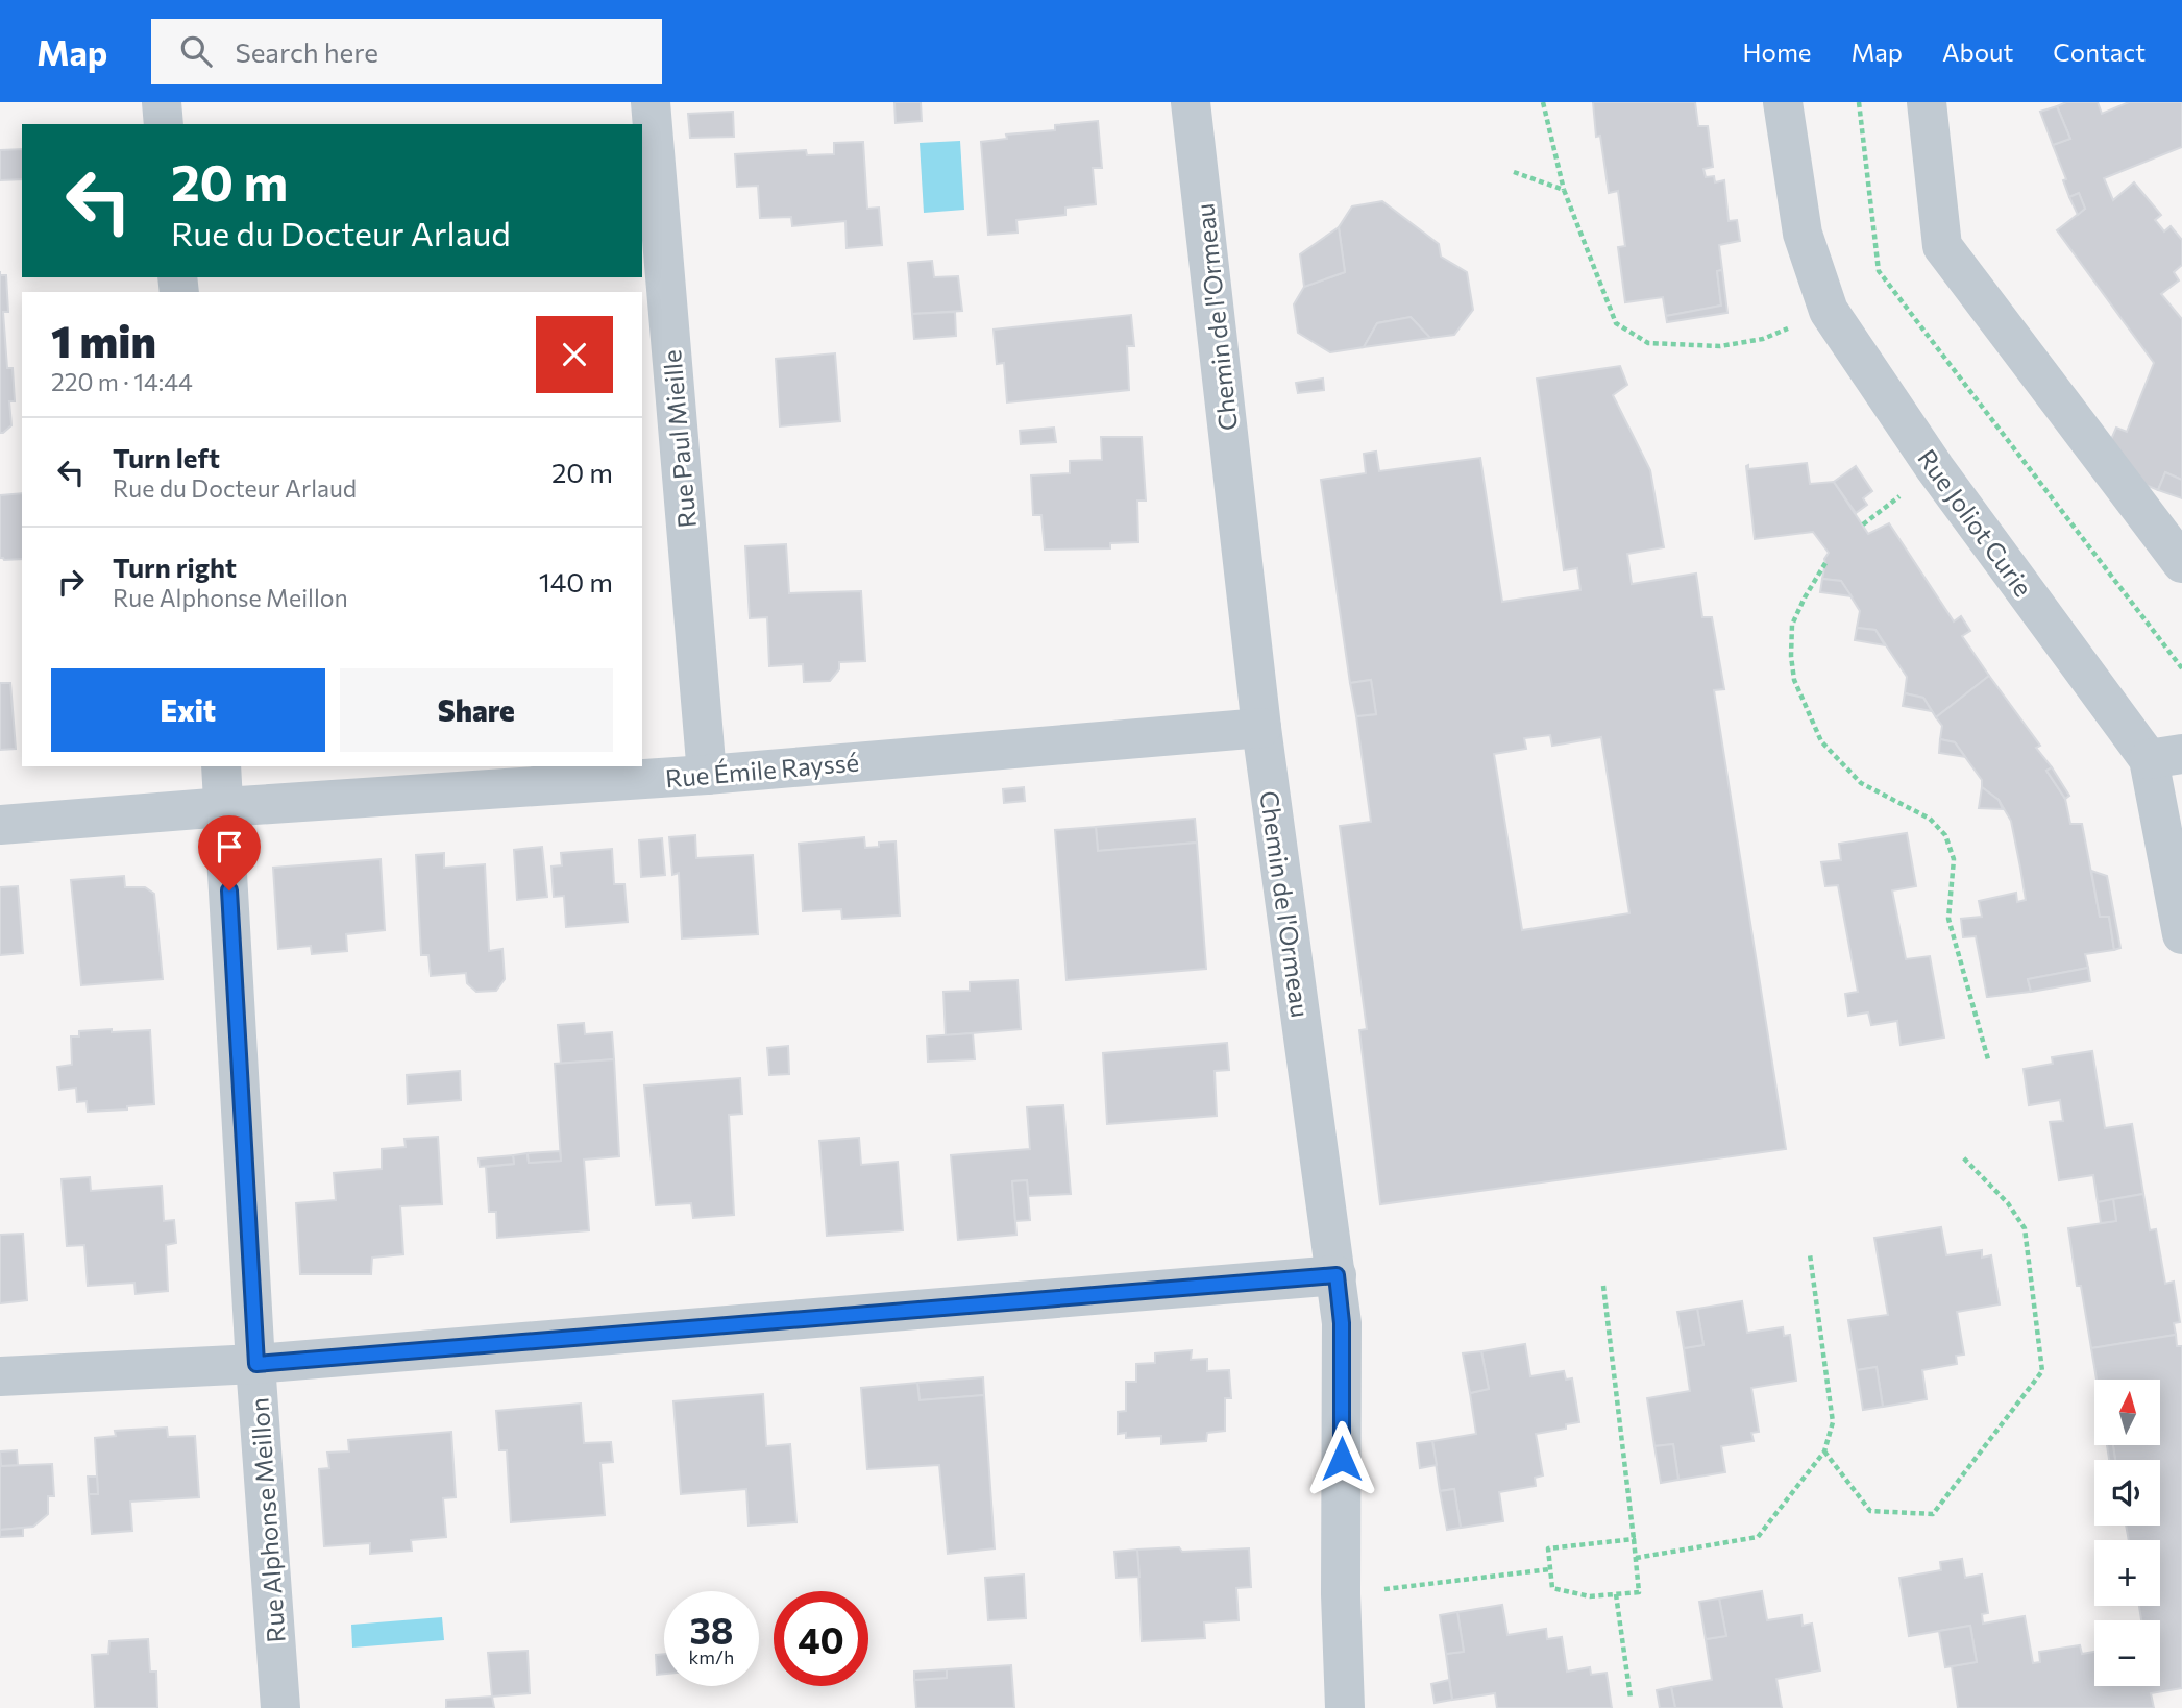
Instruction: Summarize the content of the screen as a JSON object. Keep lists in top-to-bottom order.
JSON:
{
  "streets": {
    "street": [
      "Chemin de l'Ormeau",
      "Rue Paul Mieille",
      "Rue Joliot Curie",
      "Rue Émile Rayssé",
      "Rue Alphonse Meillon"
    ]
  },
  "crossings": [
    ["Chemin de l'Ormeau", "Rue Émile Rayssé"],
    ["Rue Paul Mieille", "Rue Émile Rayssé"],
    ["Rue Émile Rayssé", "Rue Alphonse Meillon"]
  ],
  "north": "top",
  "page": {
    "header": "Map",
    "search": "Search here",
    "nav": [
      "Home",
      "Map",
      "About",
      "Contact"
    ],
    "turn": ["20 m", "Rue du Docteur Arlaud"],
    "heading": ["1 min", "220 m · 14:44"],
    "list": [
      {
        "name": "Turn left",
        "note": "Rue du Docteur Arlaud",
        "value": "20 m"
      },
      {
        "name": "Turn right",
        "note": "Rue Alphonse Meillon",
        "value": "140 m"
      }
    ],
    "buttons": ["Exit", "Share"],
    "map_buttons": ["+", "−"],
    "speed": "38 km/h",
    "limit": "40"
  }
}
